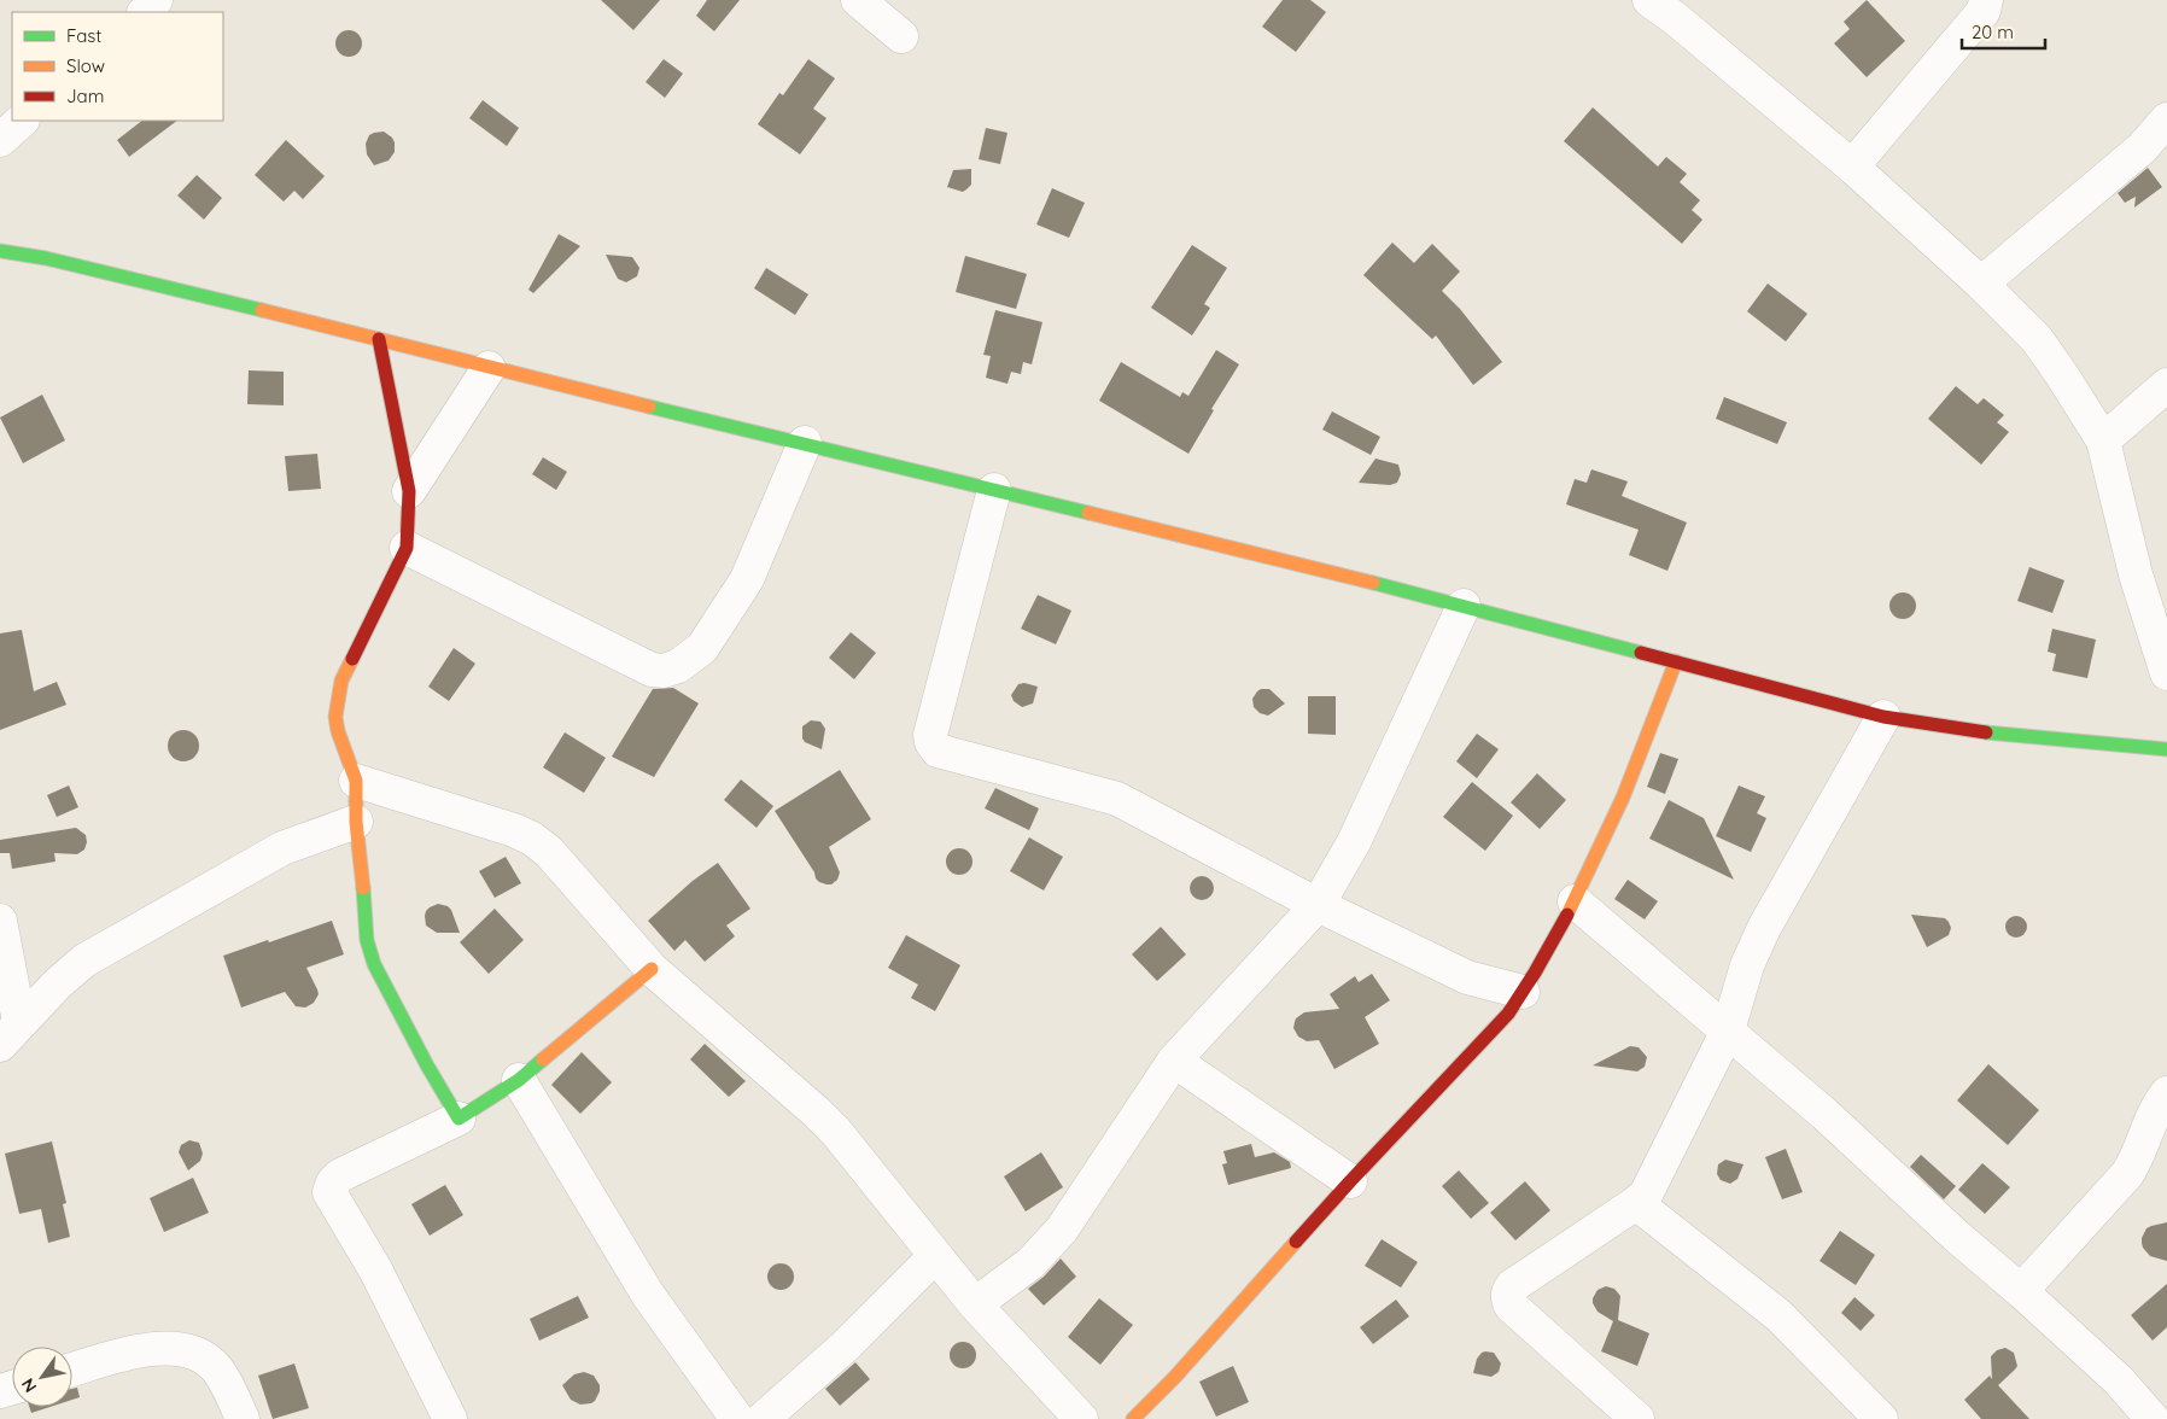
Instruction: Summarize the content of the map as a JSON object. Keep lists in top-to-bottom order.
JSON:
{
  "legend": ["Fast", "Slow", "Jam"],
  "scale_bar": "20 m",
  "north": "bottom left"
}
